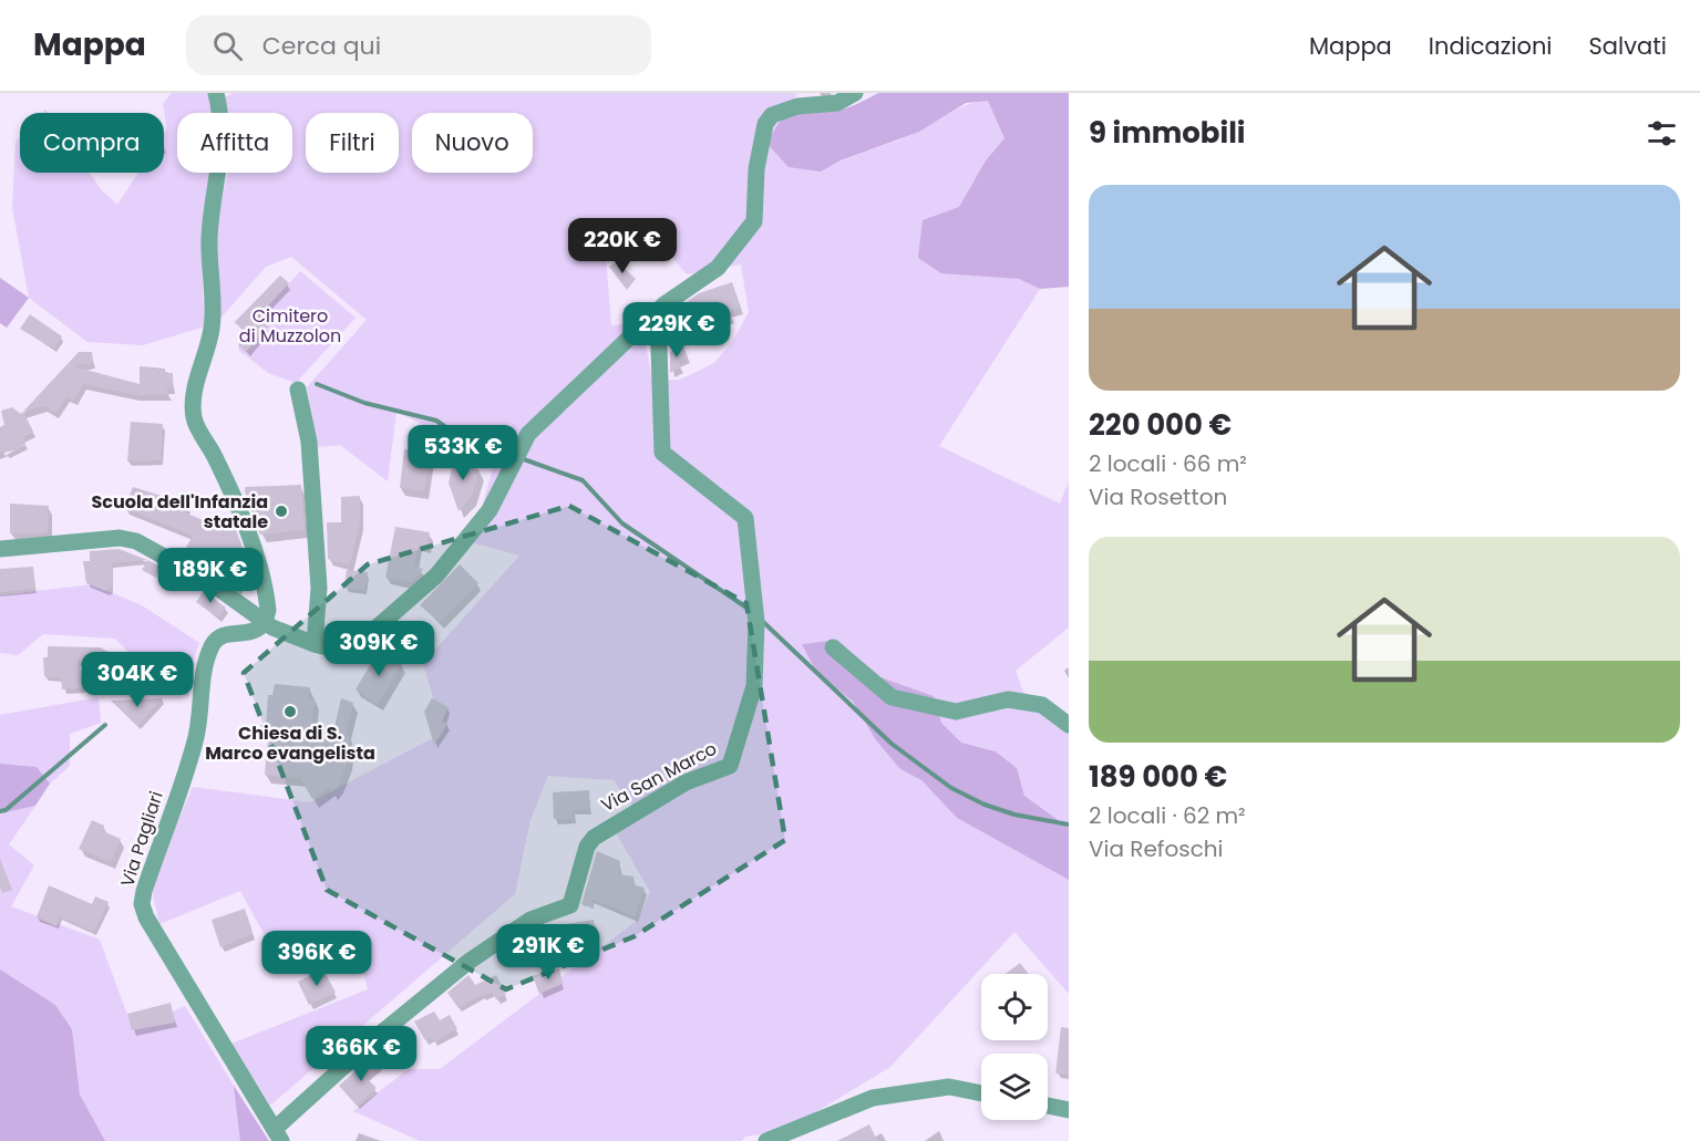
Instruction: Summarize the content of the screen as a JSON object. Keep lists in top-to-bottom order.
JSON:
{
  "streets": {
    "street": ["Via San Marco", "Via Pagliari"]
  },
  "crossings": [
    ["Via San Marco", "Via Pagliari"]
  ],
  "parks": ["Cimitero di Muzzolon"],
  "places": ["Scuola dell'Infanzia statale", "Chiesa di S. Marco evangelista"],
  "page": {
    "header": "Mappa",
    "search": "Cerca qui",
    "nav": ["Mappa", "Indicazioni", "Salvati"],
    "heading": "9 immobili",
    "chip": [
      "Compra",
      "Affitta",
      "Filtri",
      "Nuovo"
    ],
    "list": [
      {
        "name": "220 000 €",
        "note": "2 locali · 66 m² · Via Rosetton"
      },
      {
        "name": "189 000 €",
        "note": "2 locali · 62 m² · Via Refoschi"
      }
    ],
    "price": [
      "220K €",
      "229K €",
      "533K €",
      "189K €",
      "309K €",
      "304K €",
      "291K €",
      "396K €",
      "366K €"
    ]
  }
}
